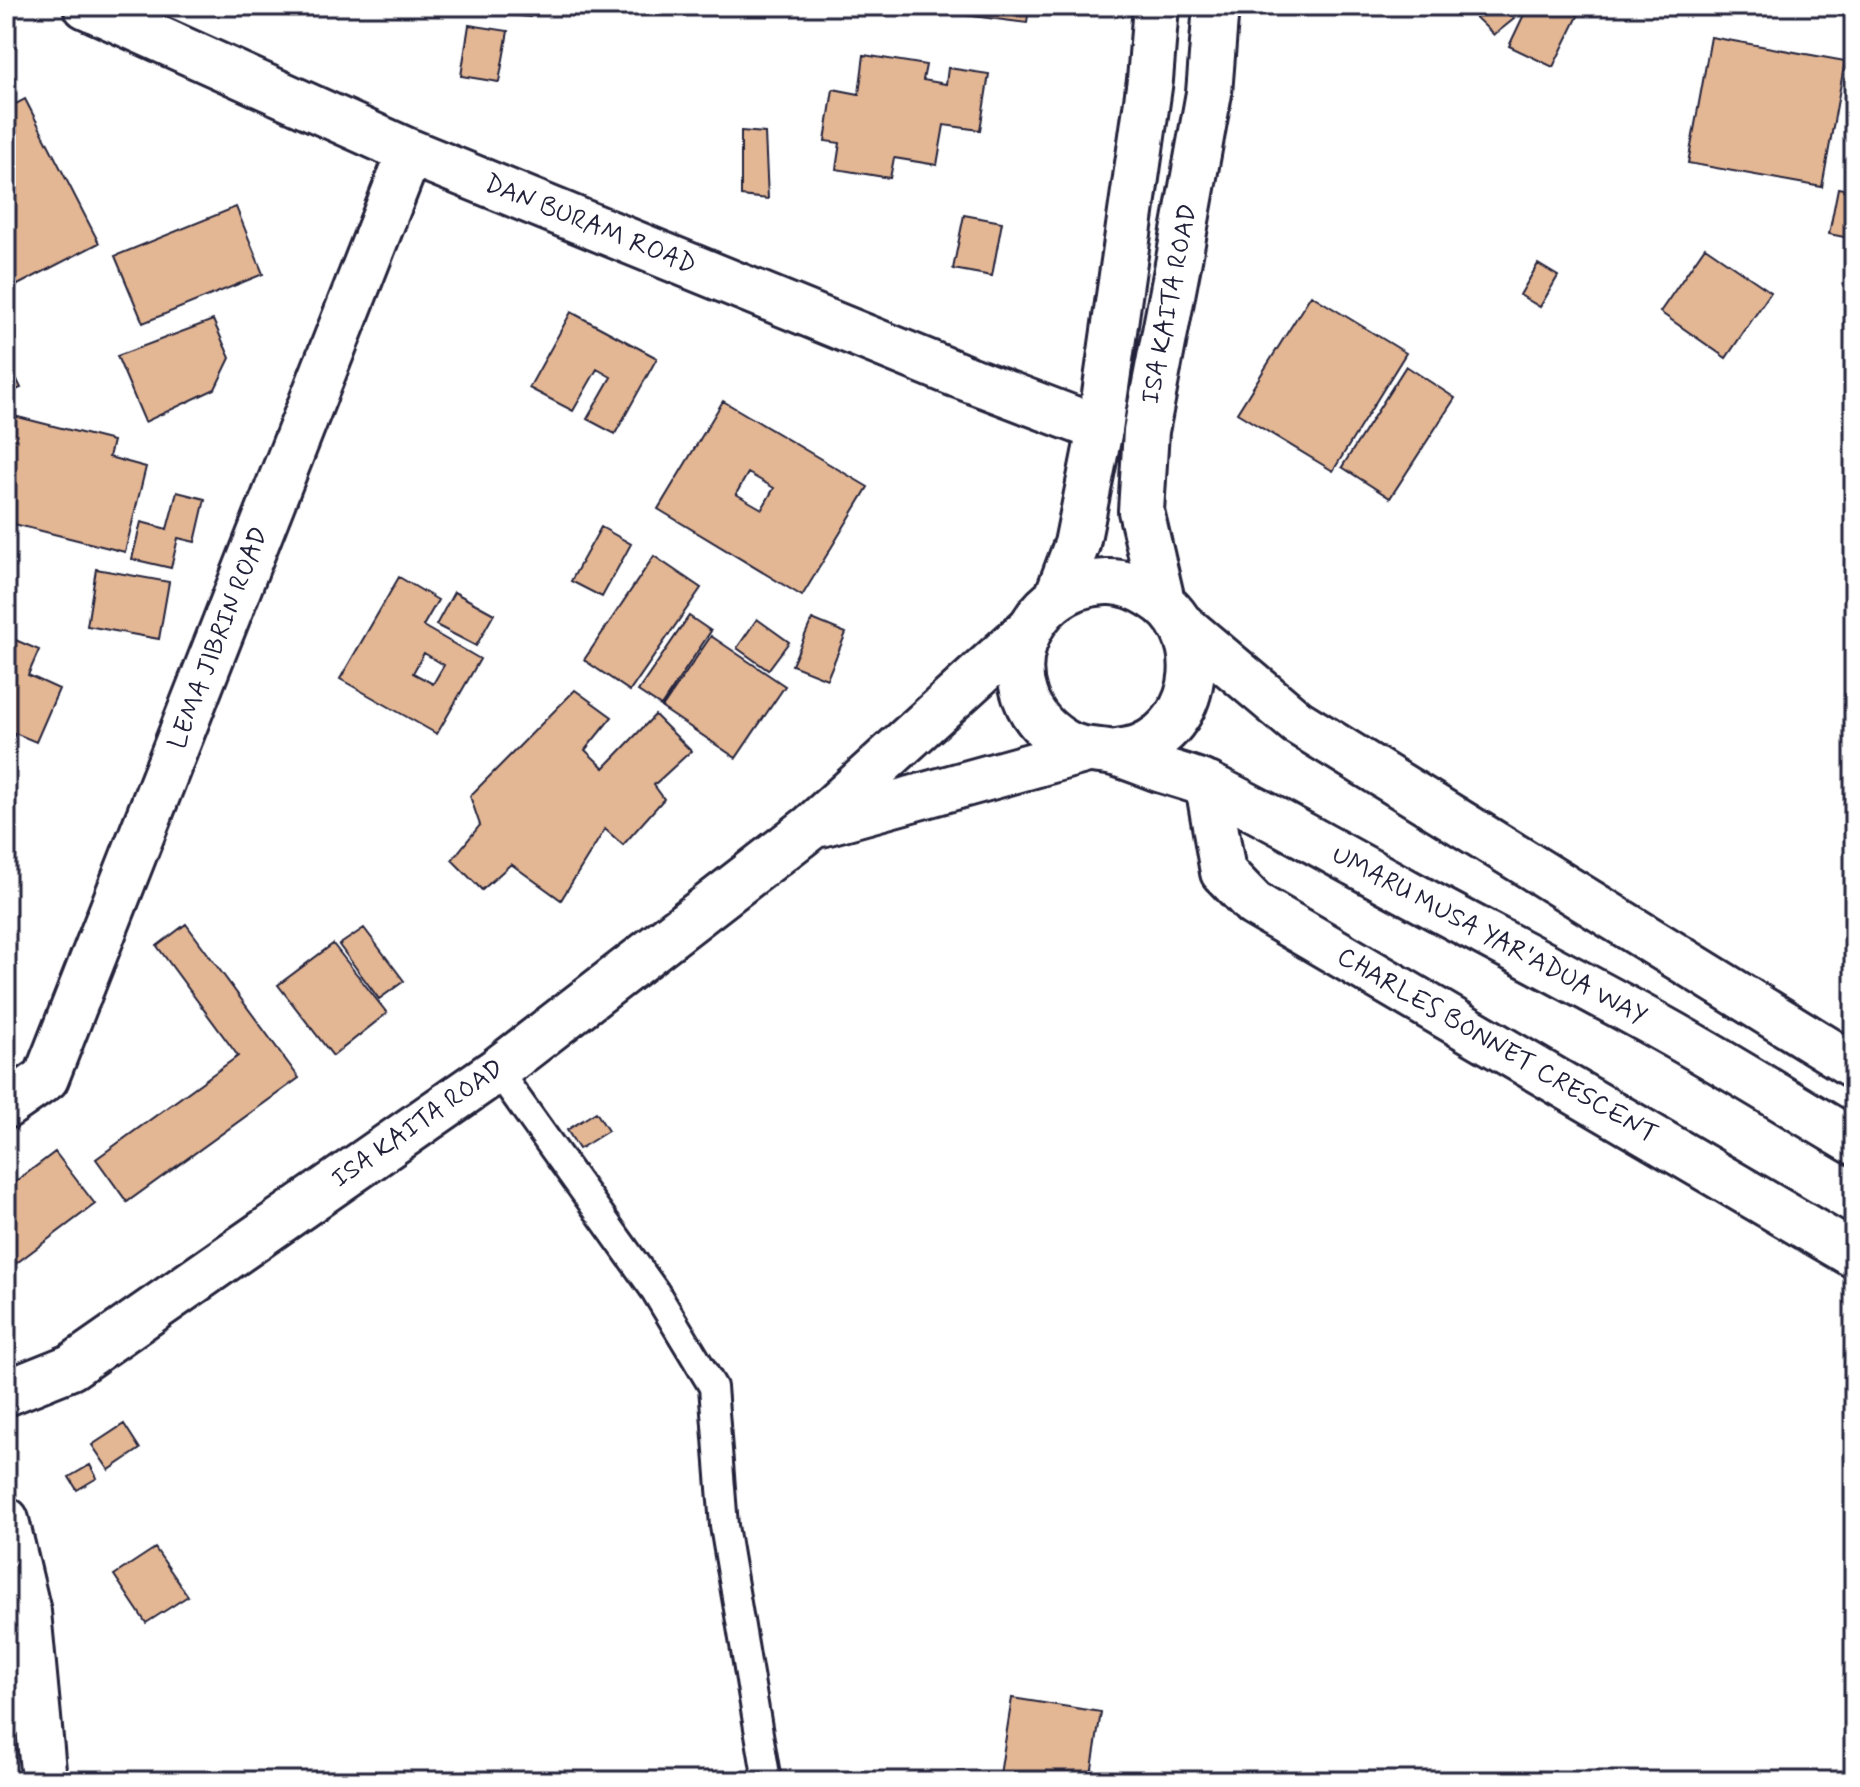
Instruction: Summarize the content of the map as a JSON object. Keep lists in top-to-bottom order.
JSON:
{
  "streets": {
    "street": [
      "DAN BURAM ROAD",
      "ISA KAITA ROAD",
      "LEMA JIBRIN ROAD",
      "UMARU MUSA YAR'ADUA WAY",
      "CHARLES BONNET CRESCENT"
    ]
  },
  "crossings": [
    ["DAN BURAM ROAD", "ISA KAITA ROAD"],
    ["DAN BURAM ROAD", "LEMA JIBRIN ROAD"],
    ["ISA KAITA ROAD", "UMARU MUSA YAR'ADUA WAY"],
    ["UMARU MUSA YAR'ADUA WAY", "CHARLES BONNET CRESCENT"]
  ]
}
